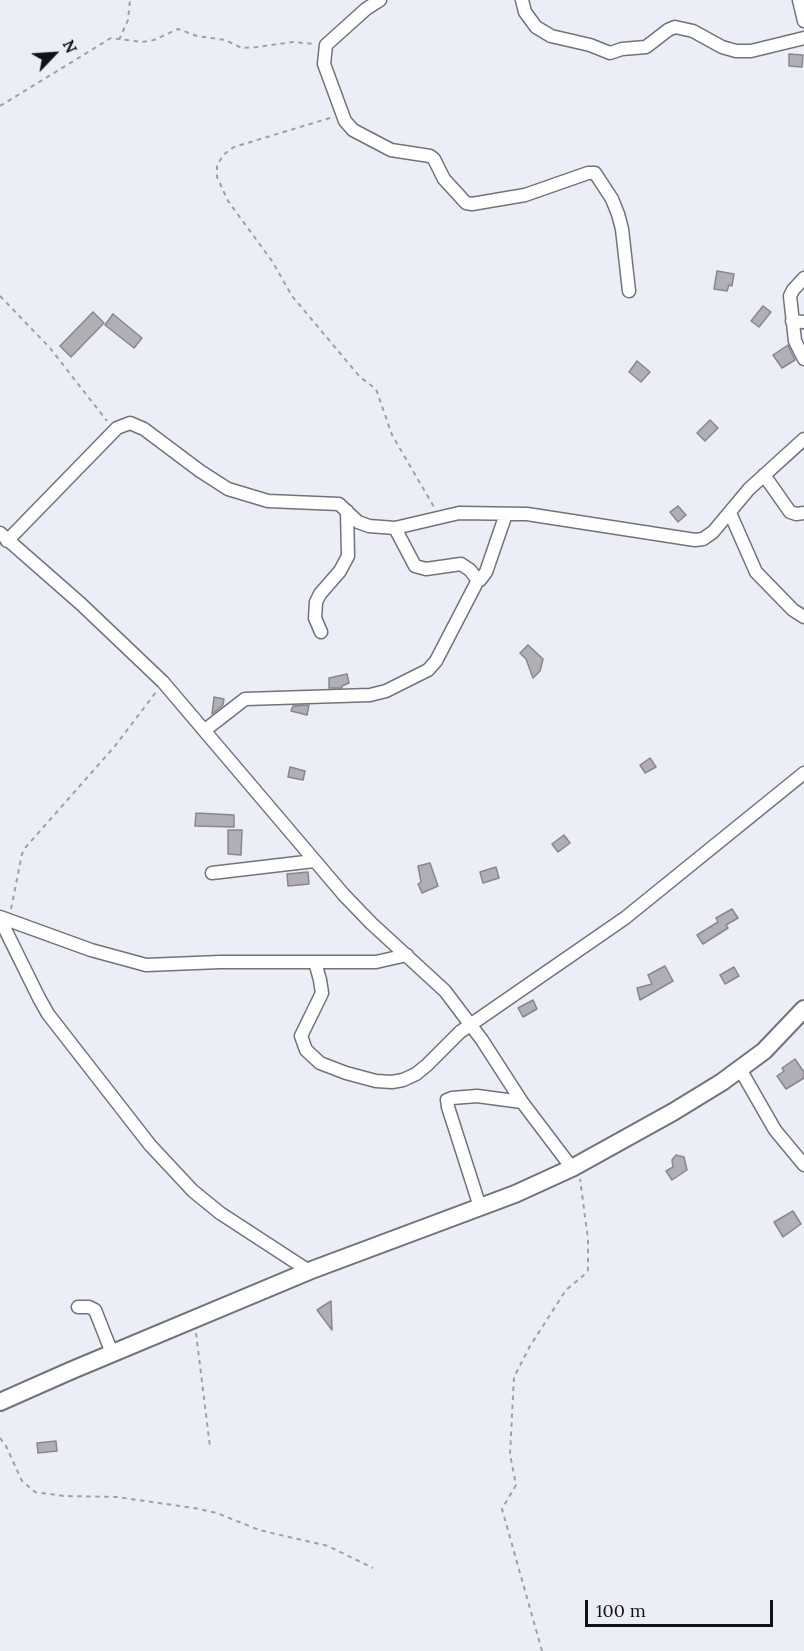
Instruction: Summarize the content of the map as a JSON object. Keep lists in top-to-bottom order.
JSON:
{
  "scale_bar": "100 m",
  "north": "top right"
}
